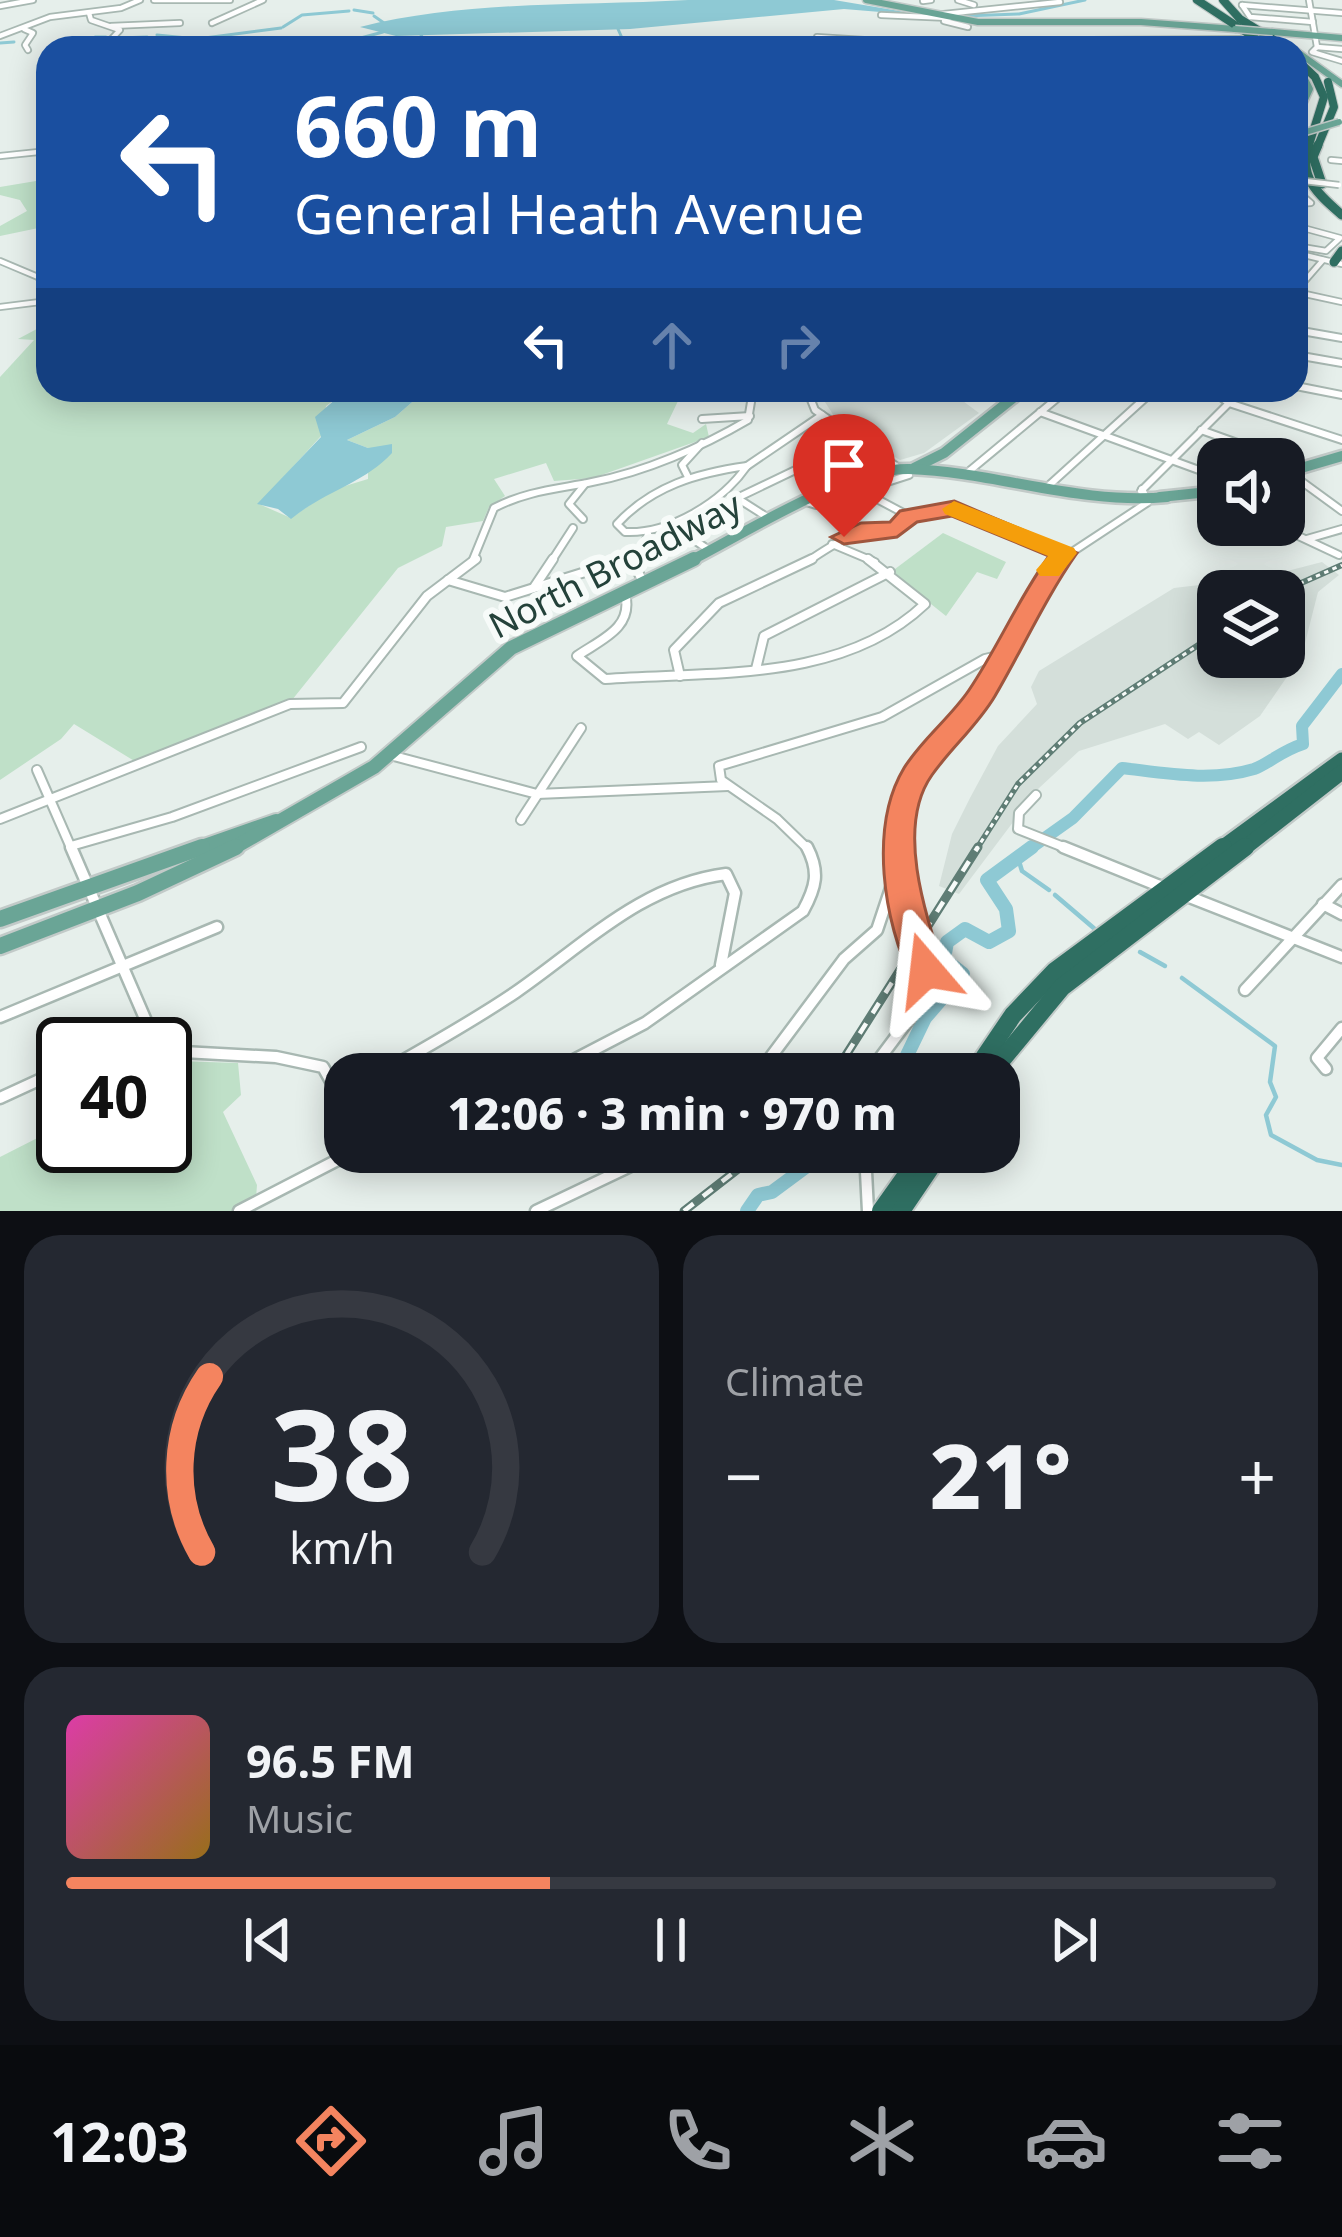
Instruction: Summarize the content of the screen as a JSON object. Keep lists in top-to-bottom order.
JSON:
{
  "streets": {
    "main road": ["North Broadway"]
  },
  "page": {
    "turn": ["660 m", "General Heath Avenue"],
    "limit": "40",
    "trip": "12:06 · 3 min · 970 m",
    "tile": "Climate",
    "heat": ["−", "21°", "+"],
    "song": ["96.5 FM", "Music"],
    "tabs": "12:03",
    "gauge": ["38", "km/h"]
  }
}
